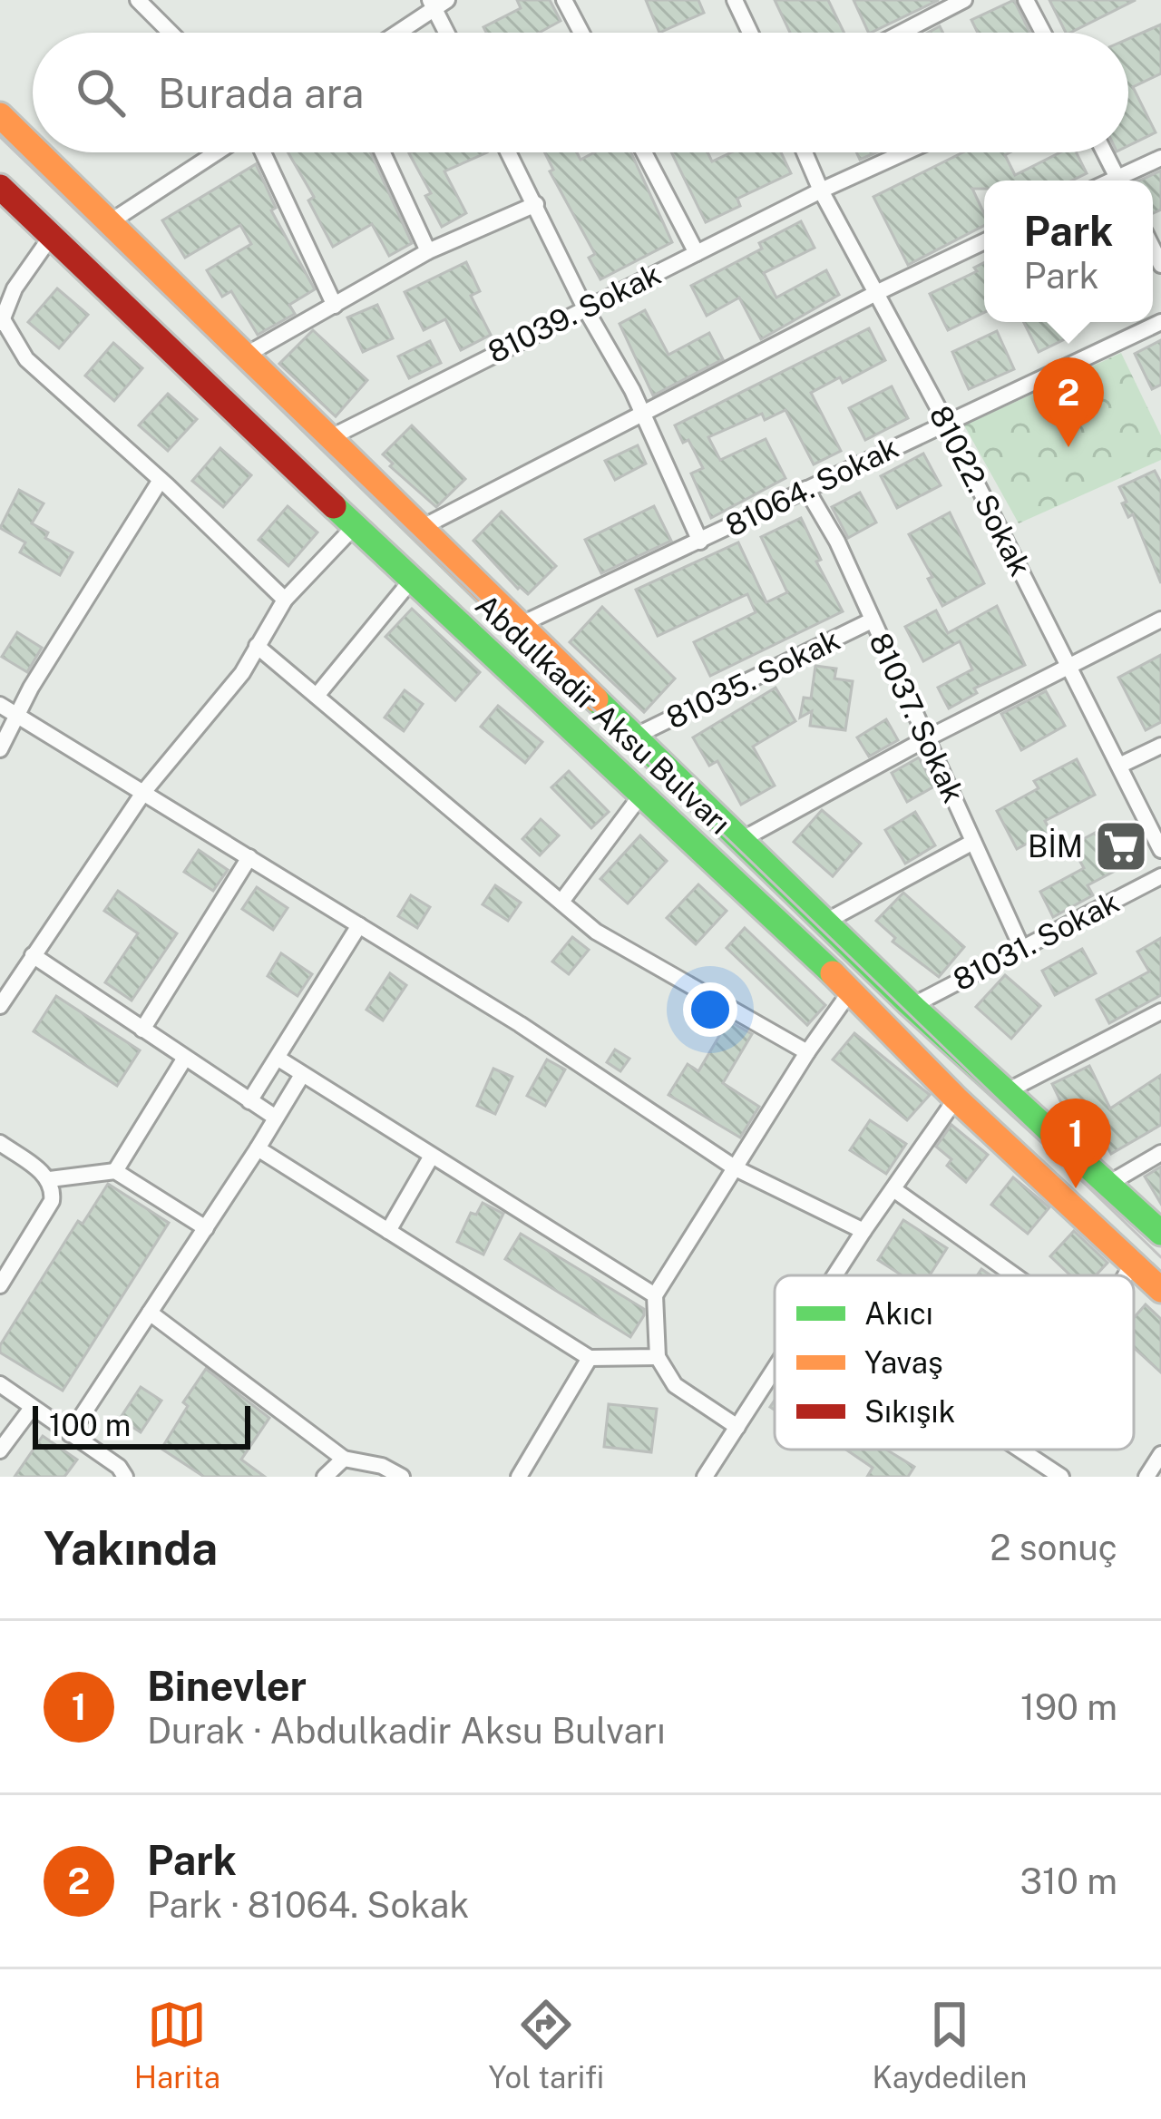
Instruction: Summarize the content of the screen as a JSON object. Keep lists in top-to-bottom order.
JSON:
{
  "streets": {
    "main road": ["Abdulkadir Aksu Bulvarı"],
    "street": [
      "81039. Sokak",
      "81064. Sokak",
      "81022. Sokak",
      "81035. Sokak",
      "81037. Sokak",
      "81031. Sokak"
    ]
  },
  "crossings": [
    ["81039. Sokak", "81022. Sokak"],
    ["81064. Sokak", "81022. Sokak"],
    ["81064. Sokak", "81037. Sokak"],
    ["81035. Sokak", "81037. Sokak"],
    ["81037. Sokak", "81031. Sokak"]
  ],
  "places": {
    "supermarket": ["BİM"]
  },
  "legend": ["Akıcı", "Yavaş", "Sıkışık"],
  "scale_bar": "100 m",
  "page": {
    "search": "Burada ara",
    "popup": ["Park", "Park"],
    "pins": ["2", "1"],
    "scale": "100 m",
    "heading": ["Yakında", "2 sonuç"],
    "list": [
      {
        "mark": "1",
        "name": "Binevler",
        "note": "Durak · Abdulkadir Aksu Bulvarı",
        "value": "190 m"
      },
      {
        "mark": "2",
        "name": "Park",
        "note": "Park · 81064. Sokak",
        "value": "310 m"
      }
    ],
    "nav": ["Harita", "Yol tarifi", "Kaydedilen"]
  }
}
